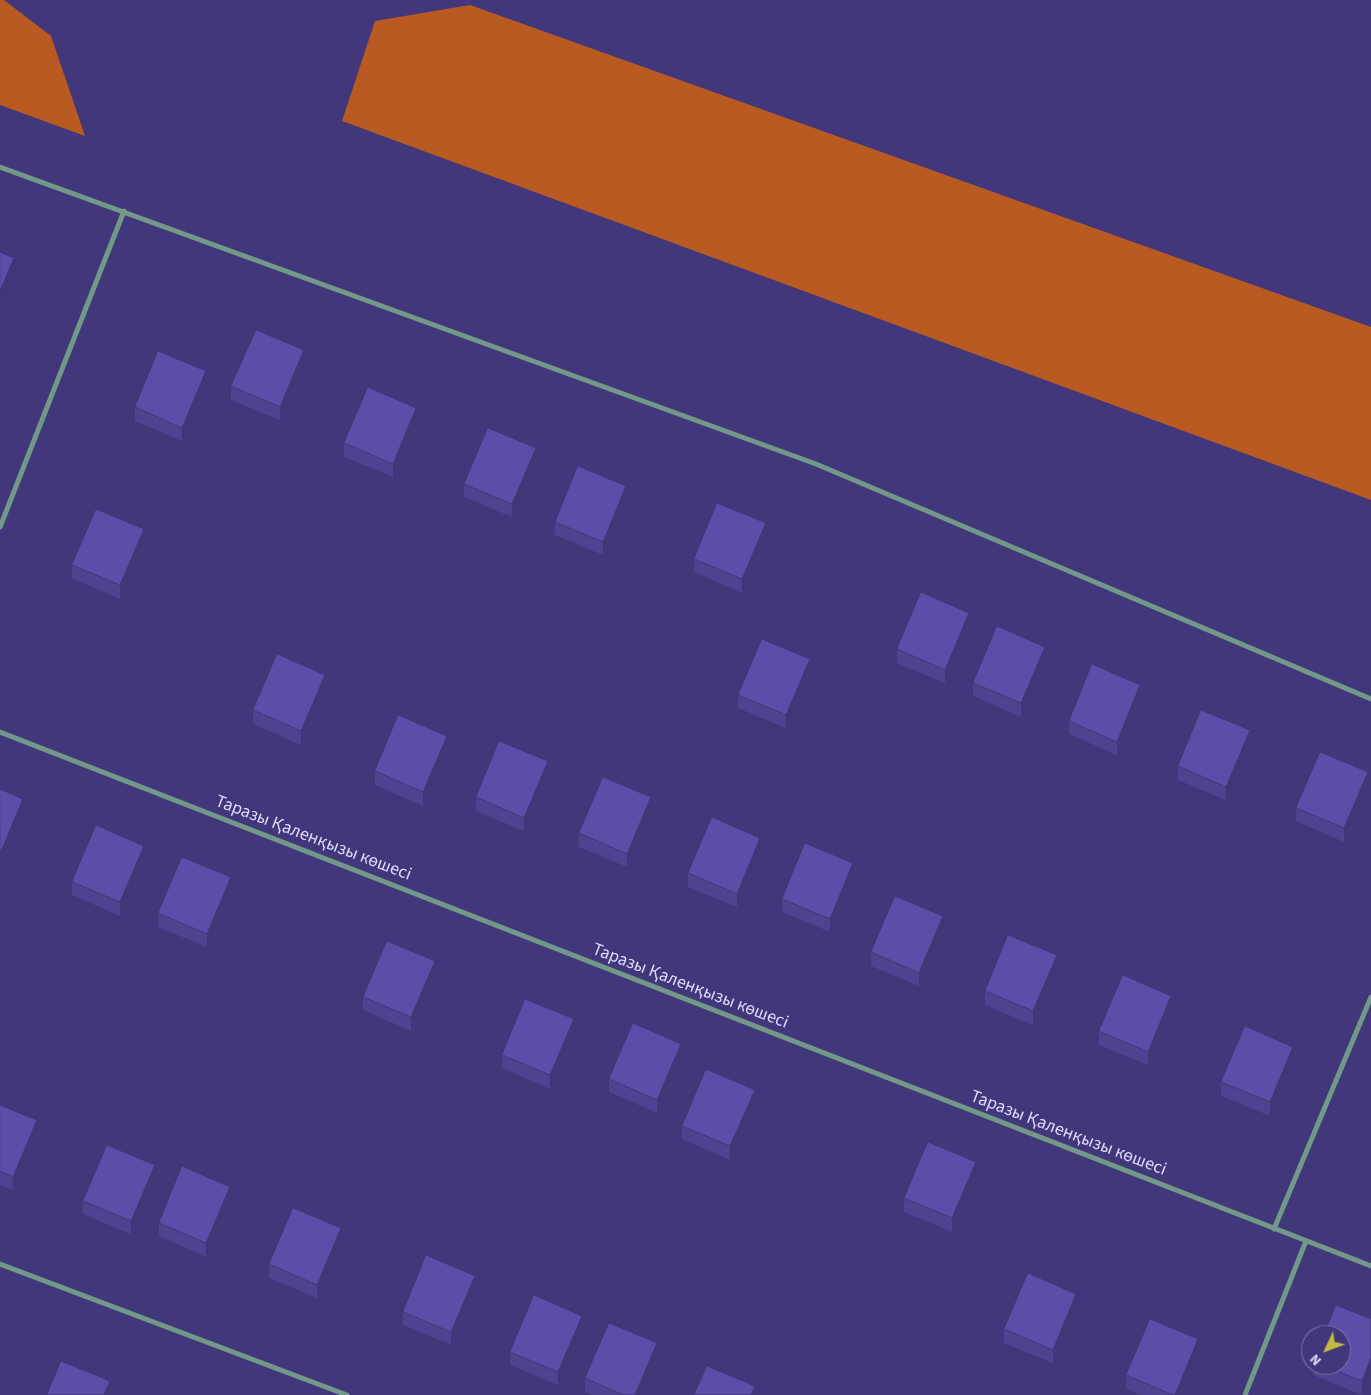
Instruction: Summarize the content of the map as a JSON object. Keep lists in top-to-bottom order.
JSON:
{
  "streets": {
    "street": ["Таразы Қаленқызы көшесі"]
  },
  "north": "bottom left"
}
